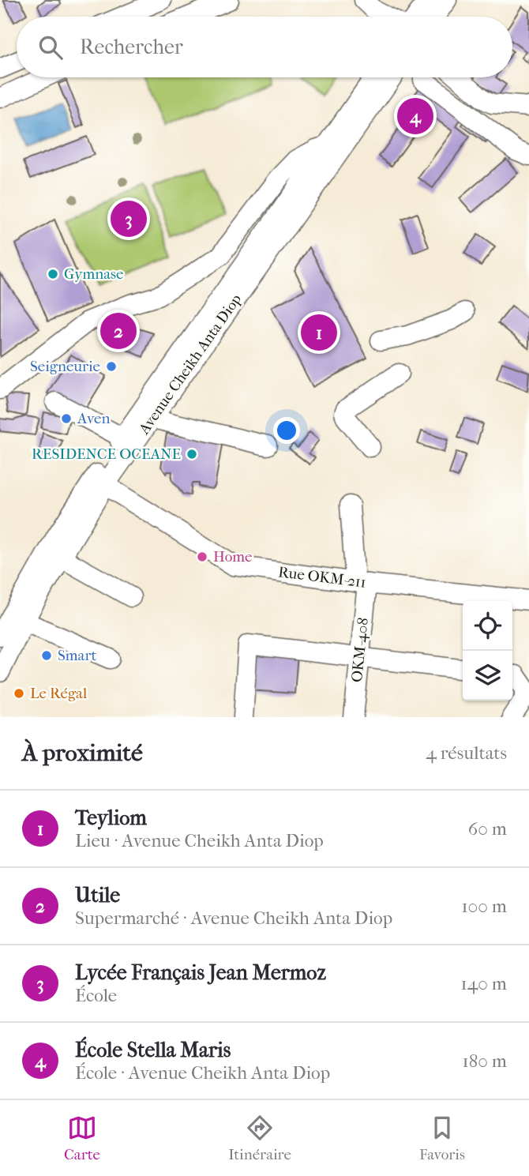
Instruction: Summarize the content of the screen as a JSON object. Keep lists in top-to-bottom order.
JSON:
{
  "streets": {
    "street": ["Avenue Cheikh Anta Diop", "Rue OKM-211", "OKM-408"]
  },
  "crossings": [
    ["Avenue Cheikh Anta Diop", "Rue OKM-211"],
    ["Rue OKM-211", "OKM-408"]
  ],
  "places": [
    "Gymnase",
    "Seigneurie",
    "Aven",
    "RESIDENCE OCEANE",
    "Home",
    "Smart",
    "Le Régal"
  ],
  "page": {
    "search": "Rechercher",
    "pins": [
      "4",
      "3",
      "2",
      "1"
    ],
    "heading": ["À proximité", "4 résultats"],
    "list": [
      {
        "mark": "1",
        "name": "Teyliom",
        "note": "Lieu · Avenue Cheikh Anta Diop",
        "value": "60 m"
      },
      {
        "mark": "2",
        "name": "Utile",
        "note": "Supermarché · Avenue Cheikh Anta Diop",
        "value": "100 m"
      },
      {
        "mark": "3",
        "name": "Lycée Français Jean Mermoz",
        "note": "École",
        "value": "140 m"
      },
      {
        "mark": "4",
        "name": "École Stella Maris",
        "note": "École · Avenue Cheikh Anta Diop",
        "value": "180 m"
      }
    ],
    "nav": ["Carte", "Itinéraire", "Favoris"]
  }
}
